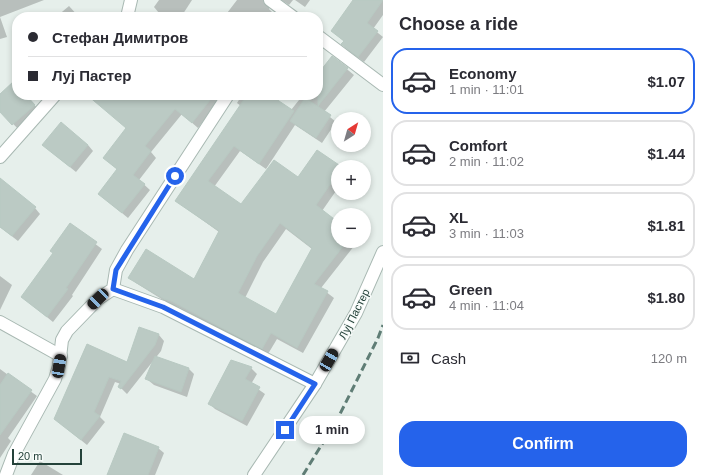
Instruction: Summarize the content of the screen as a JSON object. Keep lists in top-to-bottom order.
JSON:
{
  "streets": {
    "street": ["Луј Пастер"]
  },
  "scale_bar": "20 m",
  "north": "top right",
  "page": {
    "heading": "Choose a ride",
    "banner": ["Стефан Димитров", "Луј Пастер"],
    "list": [
      {
        "name": "Economy",
        "note": "1 min · 11:01",
        "value": "$1.07"
      },
      {
        "name": "Comfort",
        "note": "2 min · 11:02",
        "value": "$1.44"
      },
      {
        "name": "XL",
        "note": "3 min · 11:03",
        "value": "$1.81"
      },
      {
        "name": "Green",
        "note": "4 min · 11:04",
        "value": "$1.80"
      }
    ],
    "map_buttons": ["+", "−"],
    "pay": ["Cash", "120 m"],
    "buttons": "Confirm",
    "bubble": "1 min",
    "scale": "20 m"
  }
}
